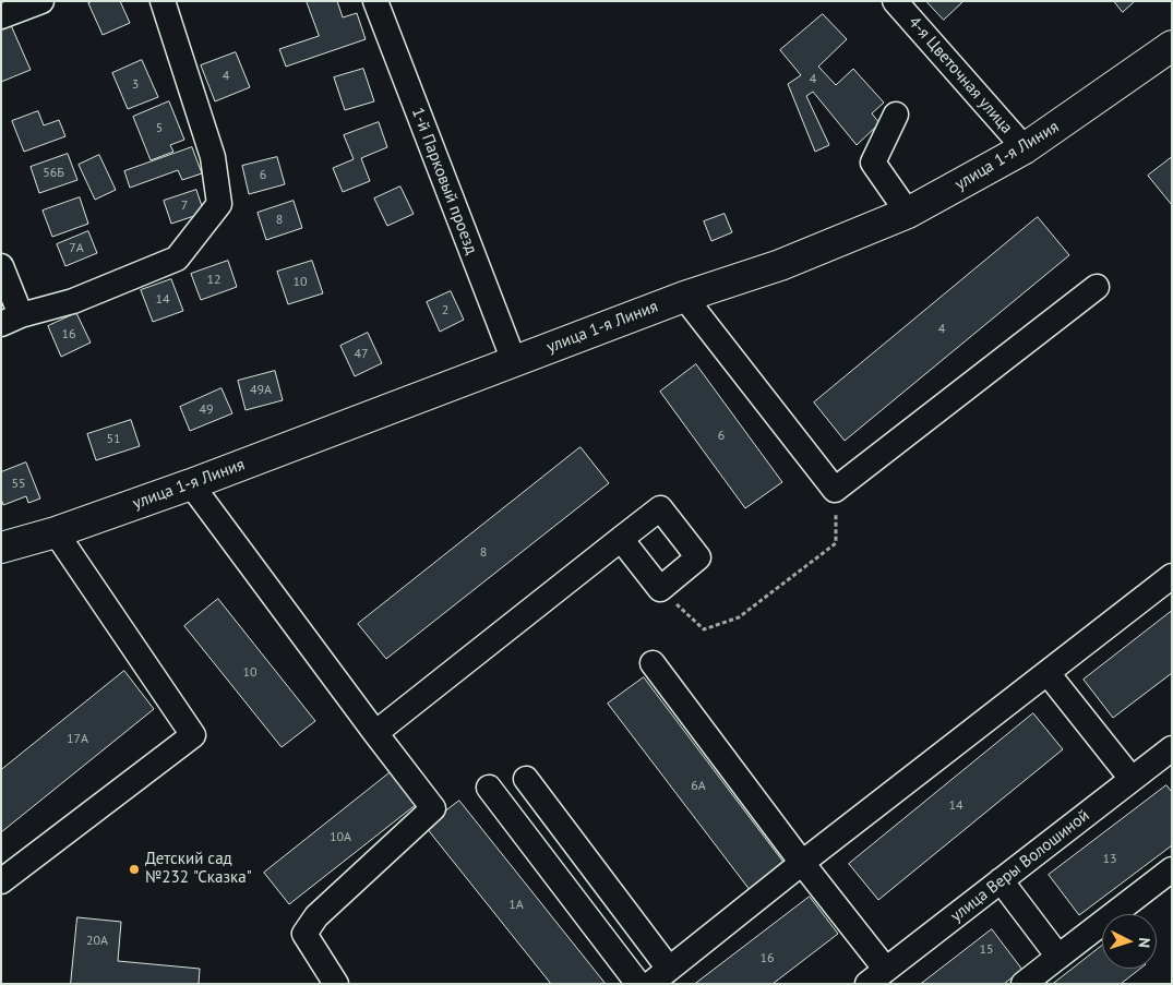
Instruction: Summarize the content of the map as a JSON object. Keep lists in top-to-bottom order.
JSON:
{
  "streets": {
    "main road": ["улица 1-я Линия"],
    "street": ["4-я Цветочная улица", "1-й Парковый проезд", "улица Веры Волошиной"]
  },
  "crossings": [
    ["4-я Цветочная улица", "улица 1-я Линия"],
    ["улица 1-я Линия", "1-й Парковый проезд"]
  ],
  "places": ["Детский сад №232 \"Сказка\""],
  "house_numbers": [
    "4",
    "4",
    "3",
    "5",
    "56Б",
    "6",
    "7",
    "8",
    "7А",
    "12",
    "10",
    "14",
    "2",
    "4",
    "16",
    "47",
    "49А",
    "49",
    "6",
    "51",
    "55",
    "8",
    "10",
    "17А",
    "6А",
    "14",
    "10А",
    "13",
    "1А",
    "20А",
    "15",
    "16"
  ],
  "north": "right"
}
